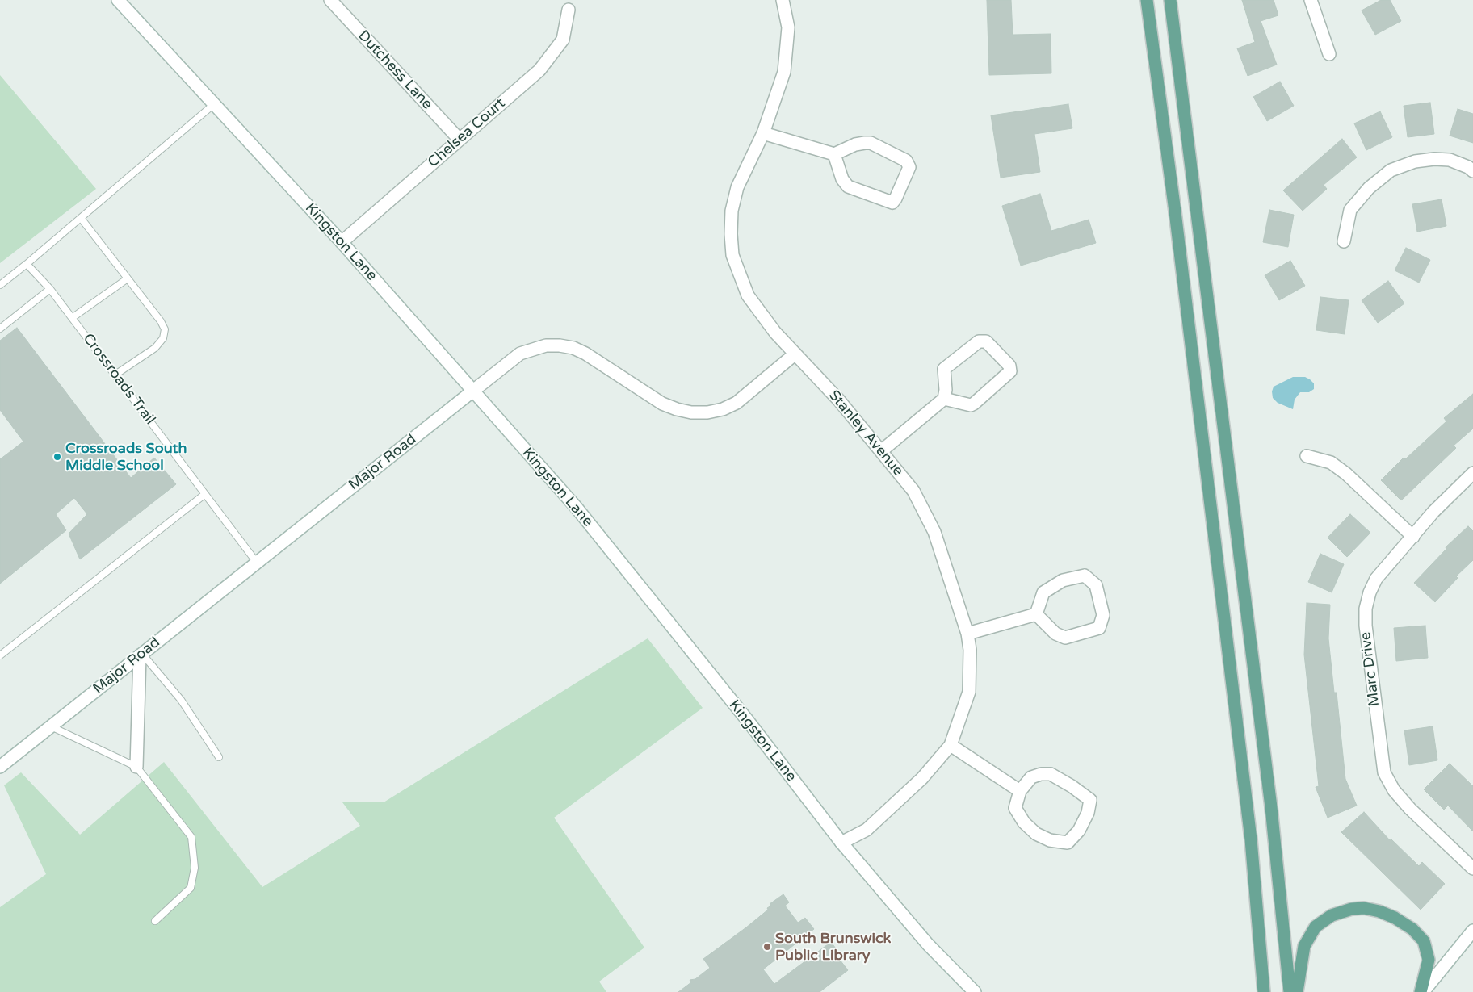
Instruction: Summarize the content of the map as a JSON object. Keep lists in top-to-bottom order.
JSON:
{
  "streets": {
    "street": [
      "Dutchess Lane",
      "Chelsea Court",
      "Kingston Lane",
      "Stanley Avenue",
      "Major Road",
      "Marc Drive"
    ],
    "lane": ["Crossroads Trail"]
  },
  "crossings": [
    ["Dutchess Lane", "Chelsea Court"],
    ["Chelsea Court", "Kingston Lane"],
    ["Kingston Lane", "Stanley Avenue"],
    ["Kingston Lane", "Major Road"],
    ["Crossroads Trail", "Major Road"],
    ["Stanley Avenue", "Major Road"]
  ],
  "places": ["Crossroads South Middle School", "South Brunswick Public Library"]
}
